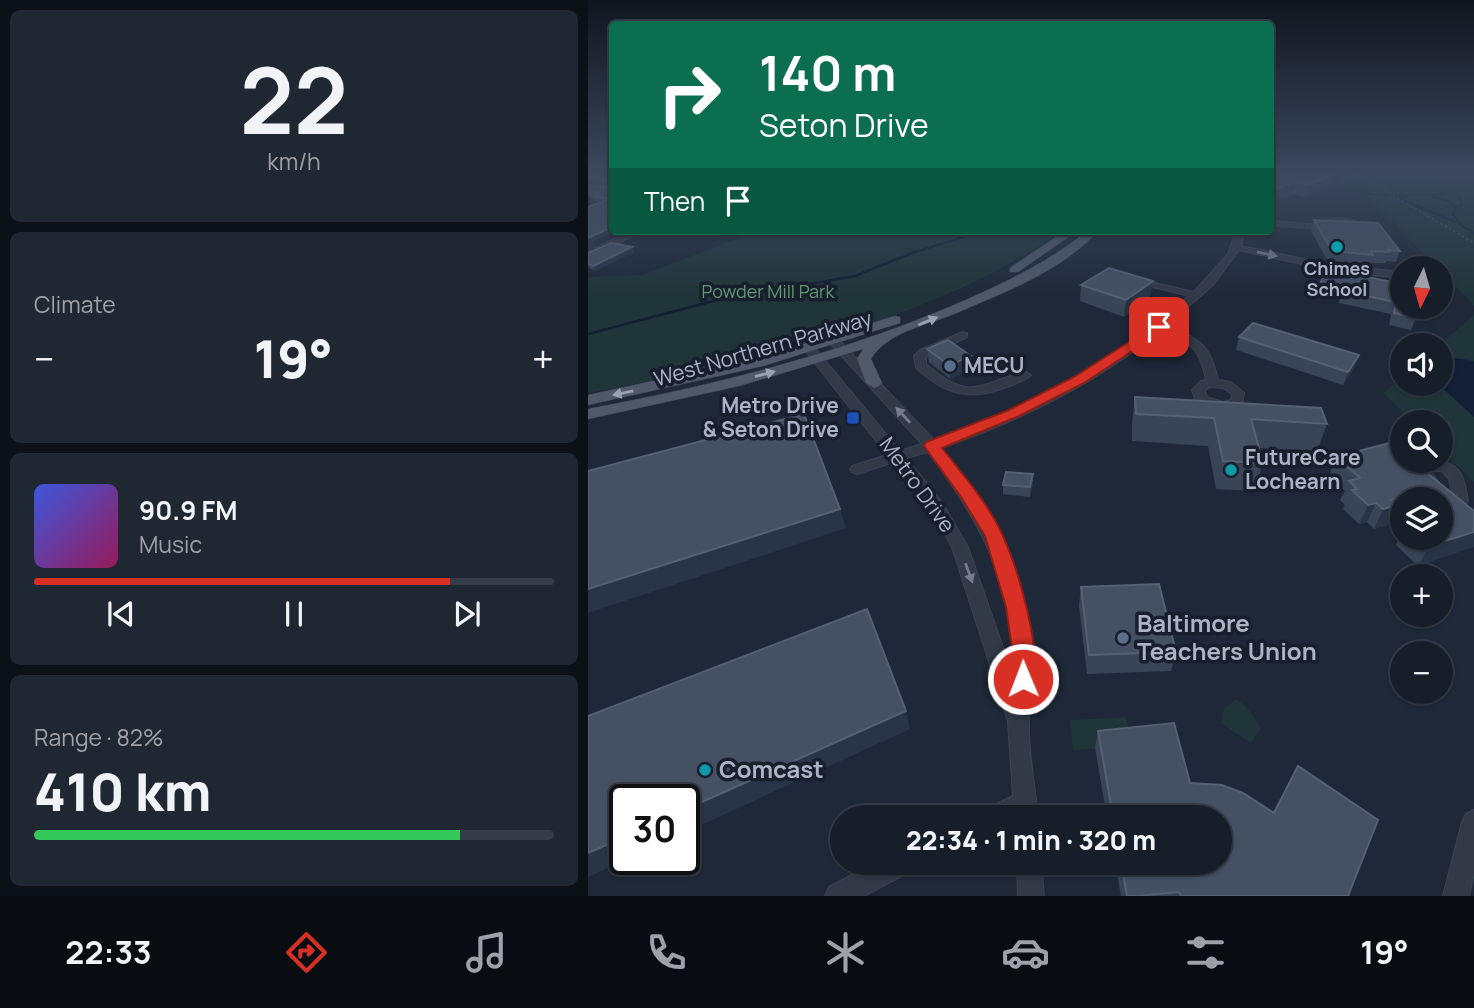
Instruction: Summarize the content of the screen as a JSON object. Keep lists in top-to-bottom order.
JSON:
{
  "streets": {
    "main road": ["West Northern Parkway"],
    "street": ["Metro Drive"]
  },
  "crossings": [
    ["West Northern Parkway", "Metro Drive"]
  ],
  "parks": ["Powder Mill Park"],
  "places": {
    "other": [
      "Chimes School",
      "MECU",
      "FutureCare Lochearn",
      "Baltimore Teachers Union",
      "Comcast"
    ],
    "transit": ["Metro Drive & Seton Drive"]
  },
  "north": "bottom",
  "page": {
    "tile": [
      ["22", "km/h"],
      "Climate",
      ["Range · 82%", "410 km"]
    ],
    "turn": ["140 m", "Seton Drive"],
    "then": "Then",
    "map_buttons": ["+", "−"],
    "heat": ["−", "19°", "+"],
    "song": ["90.9 FM", "Music"],
    "limit": "30",
    "trip": "22:34 · 1 min · 320 m",
    "tabs": ["22:33", "19°"]
  }
}
